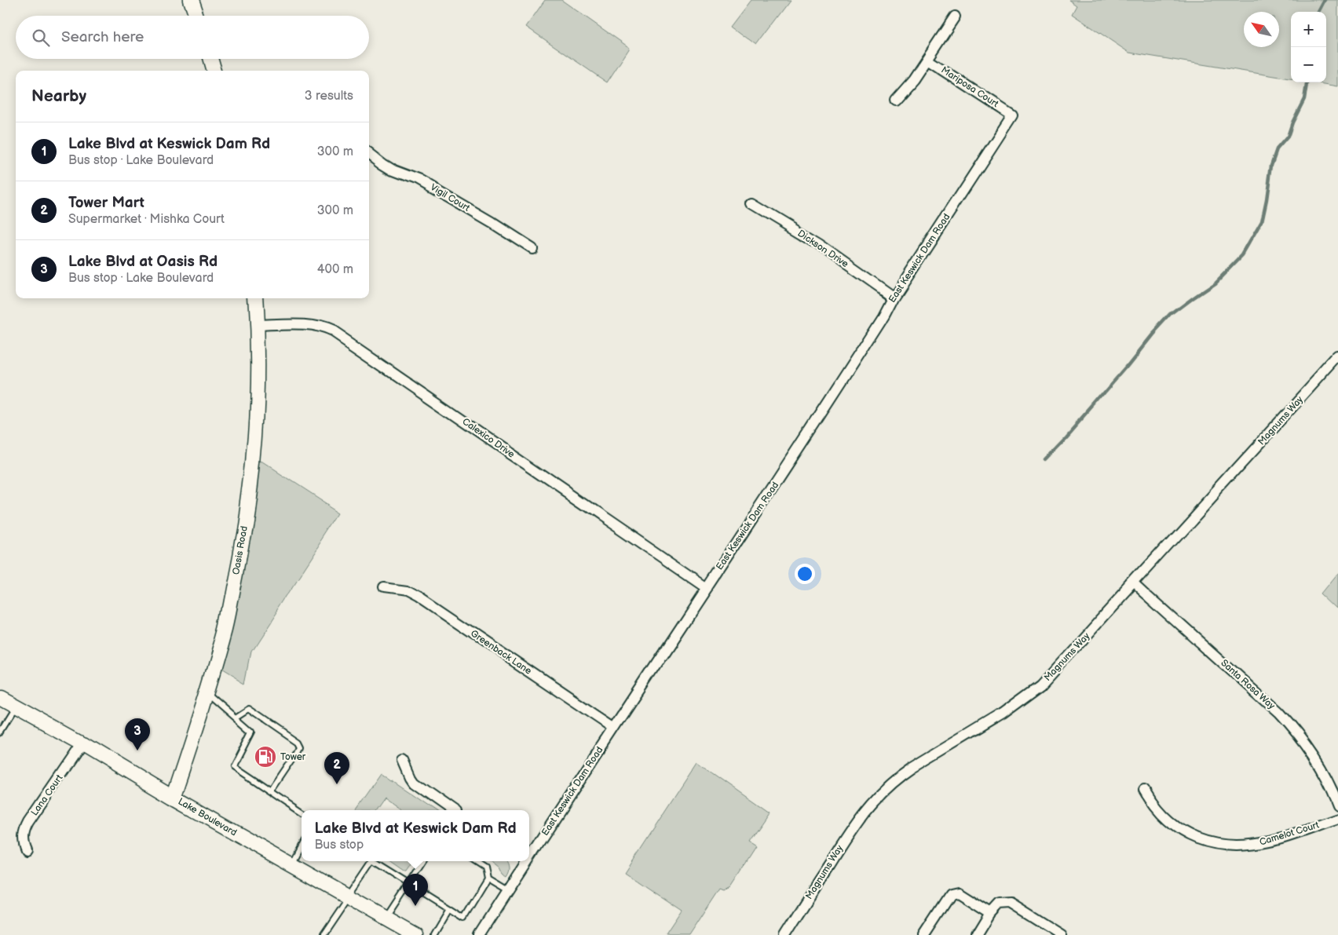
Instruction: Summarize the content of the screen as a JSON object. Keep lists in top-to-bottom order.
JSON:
{
  "streets": {
    "main road": ["Oasis Road", "Lake Boulevard"],
    "street": [
      "Mariposa Court",
      "Vigil Court",
      "Dickson Drive",
      "East Keswick Dam Road",
      "Magnums Way",
      "Calexico Drive",
      "Greenback Lane",
      "Santa Rosa Way",
      "Lana Court",
      "Camelot Court"
    ]
  },
  "crossings": [
    ["Mariposa Court", "East Keswick Dam Road"],
    ["Dickson Drive", "East Keswick Dam Road"],
    ["East Keswick Dam Road", "Calexico Drive"],
    ["East Keswick Dam Road", "Greenback Lane"],
    ["Magnums Way", "Santa Rosa Way"],
    ["Calexico Drive", "Oasis Road"],
    ["Oasis Road", "Lake Boulevard"],
    ["Lana Court", "Lake Boulevard"]
  ],
  "places": {
    "fuel station": ["Tower"]
  },
  "north": "top left",
  "page": {
    "map_buttons": ["+", "−"],
    "search": "Search here",
    "heading": ["Nearby", "3 results"],
    "list": [
      {
        "mark": "1",
        "name": "Lake Blvd at Keswick Dam Rd",
        "note": "Bus stop · Lake Boulevard",
        "value": "300 m"
      },
      {
        "mark": "2",
        "name": "Tower Mart",
        "note": "Supermarket · Mishka Court",
        "value": "300 m"
      },
      {
        "mark": "3",
        "name": "Lake Blvd at Oasis Rd",
        "note": "Bus stop · Lake Boulevard",
        "value": "400 m"
      }
    ],
    "pins": ["3", "2", "1"],
    "popup": ["Lake Blvd at Keswick Dam Rd", "Bus stop"]
  }
}
